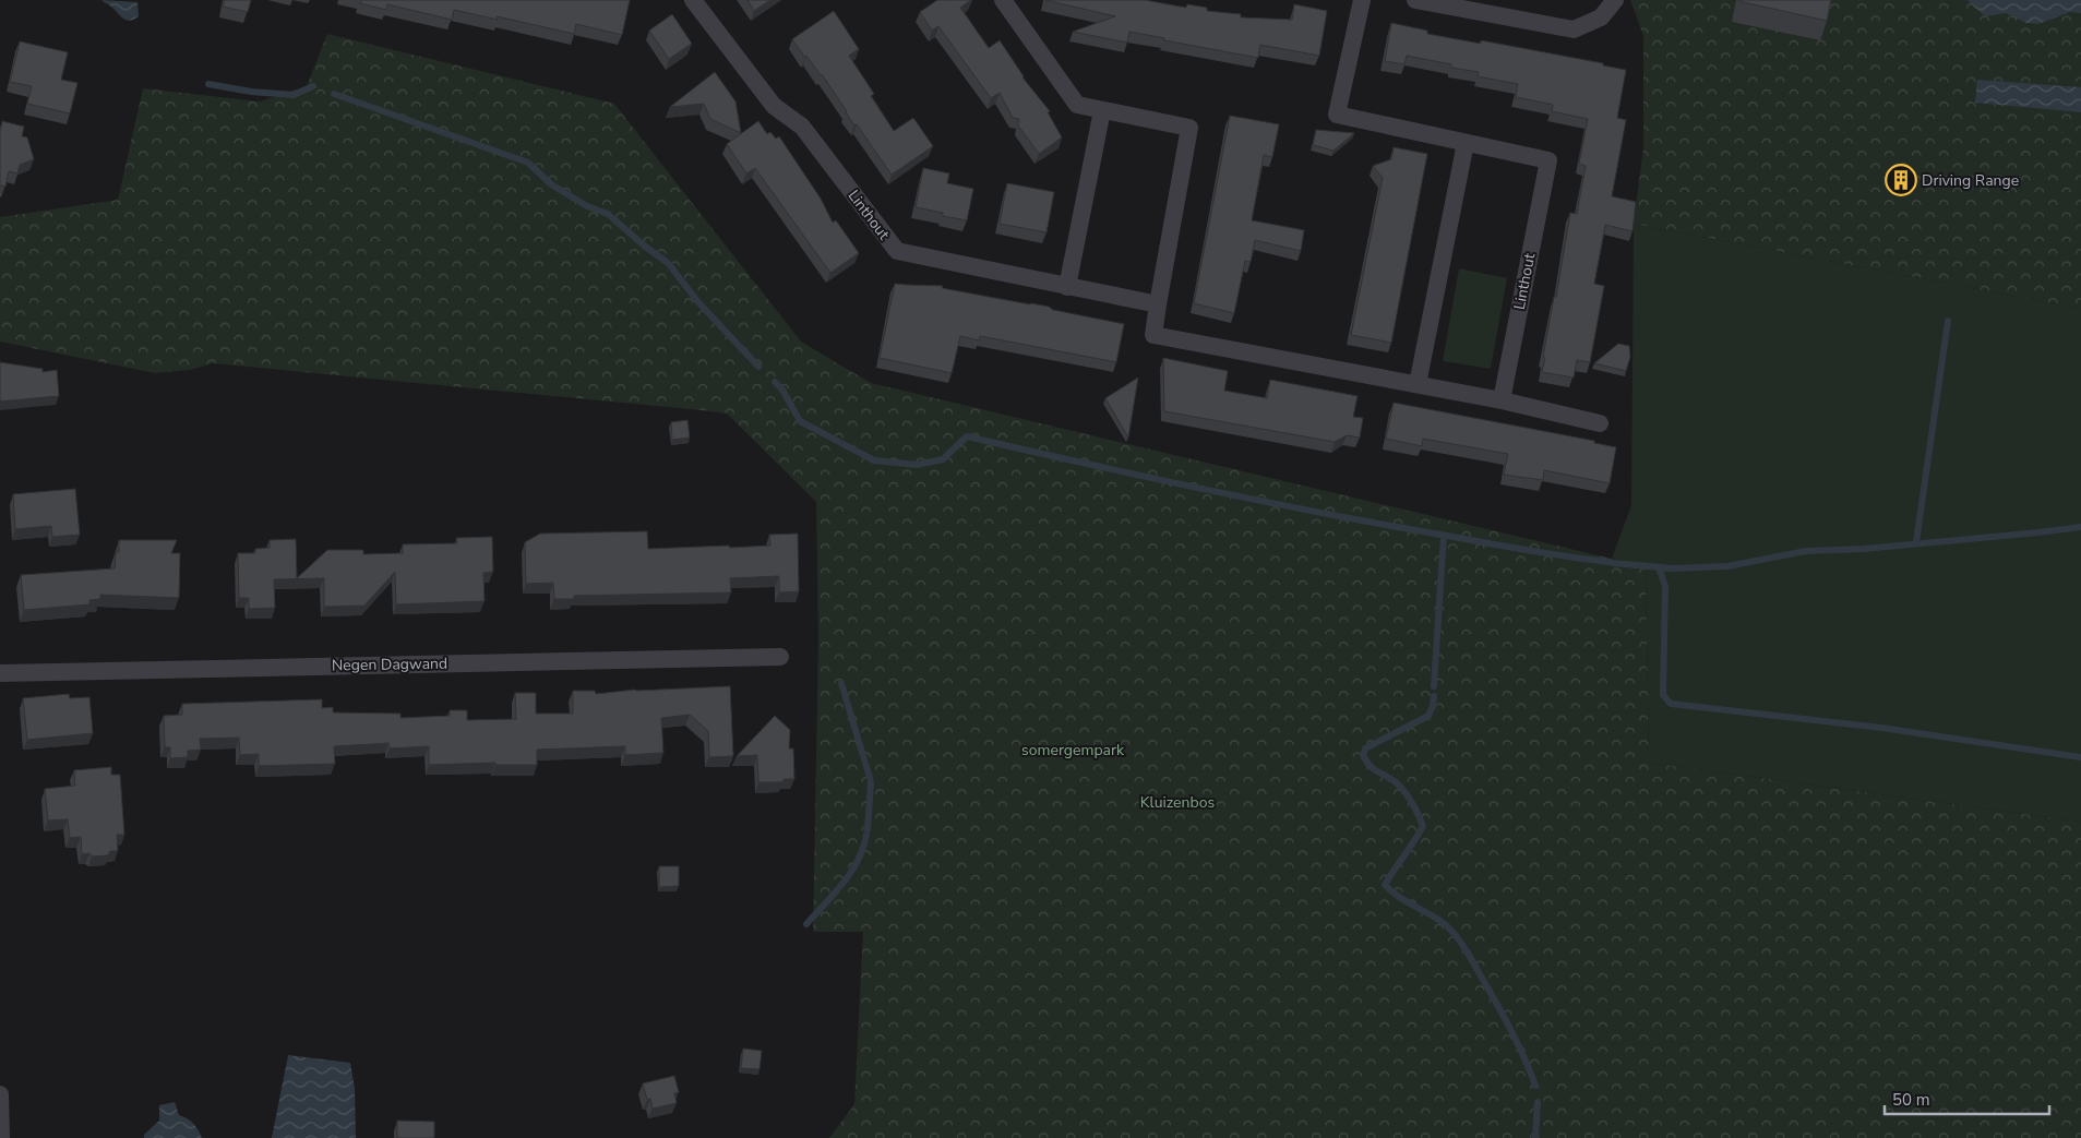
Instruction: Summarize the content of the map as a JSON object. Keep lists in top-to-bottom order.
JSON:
{
  "streets": {
    "street": ["Linthout", "Negen Dagwand"]
  },
  "parks": ["somergempark", "Kluizenbos"],
  "places": {
    "building": ["Driving Range"]
  },
  "scale_bar": "50 m"
}
